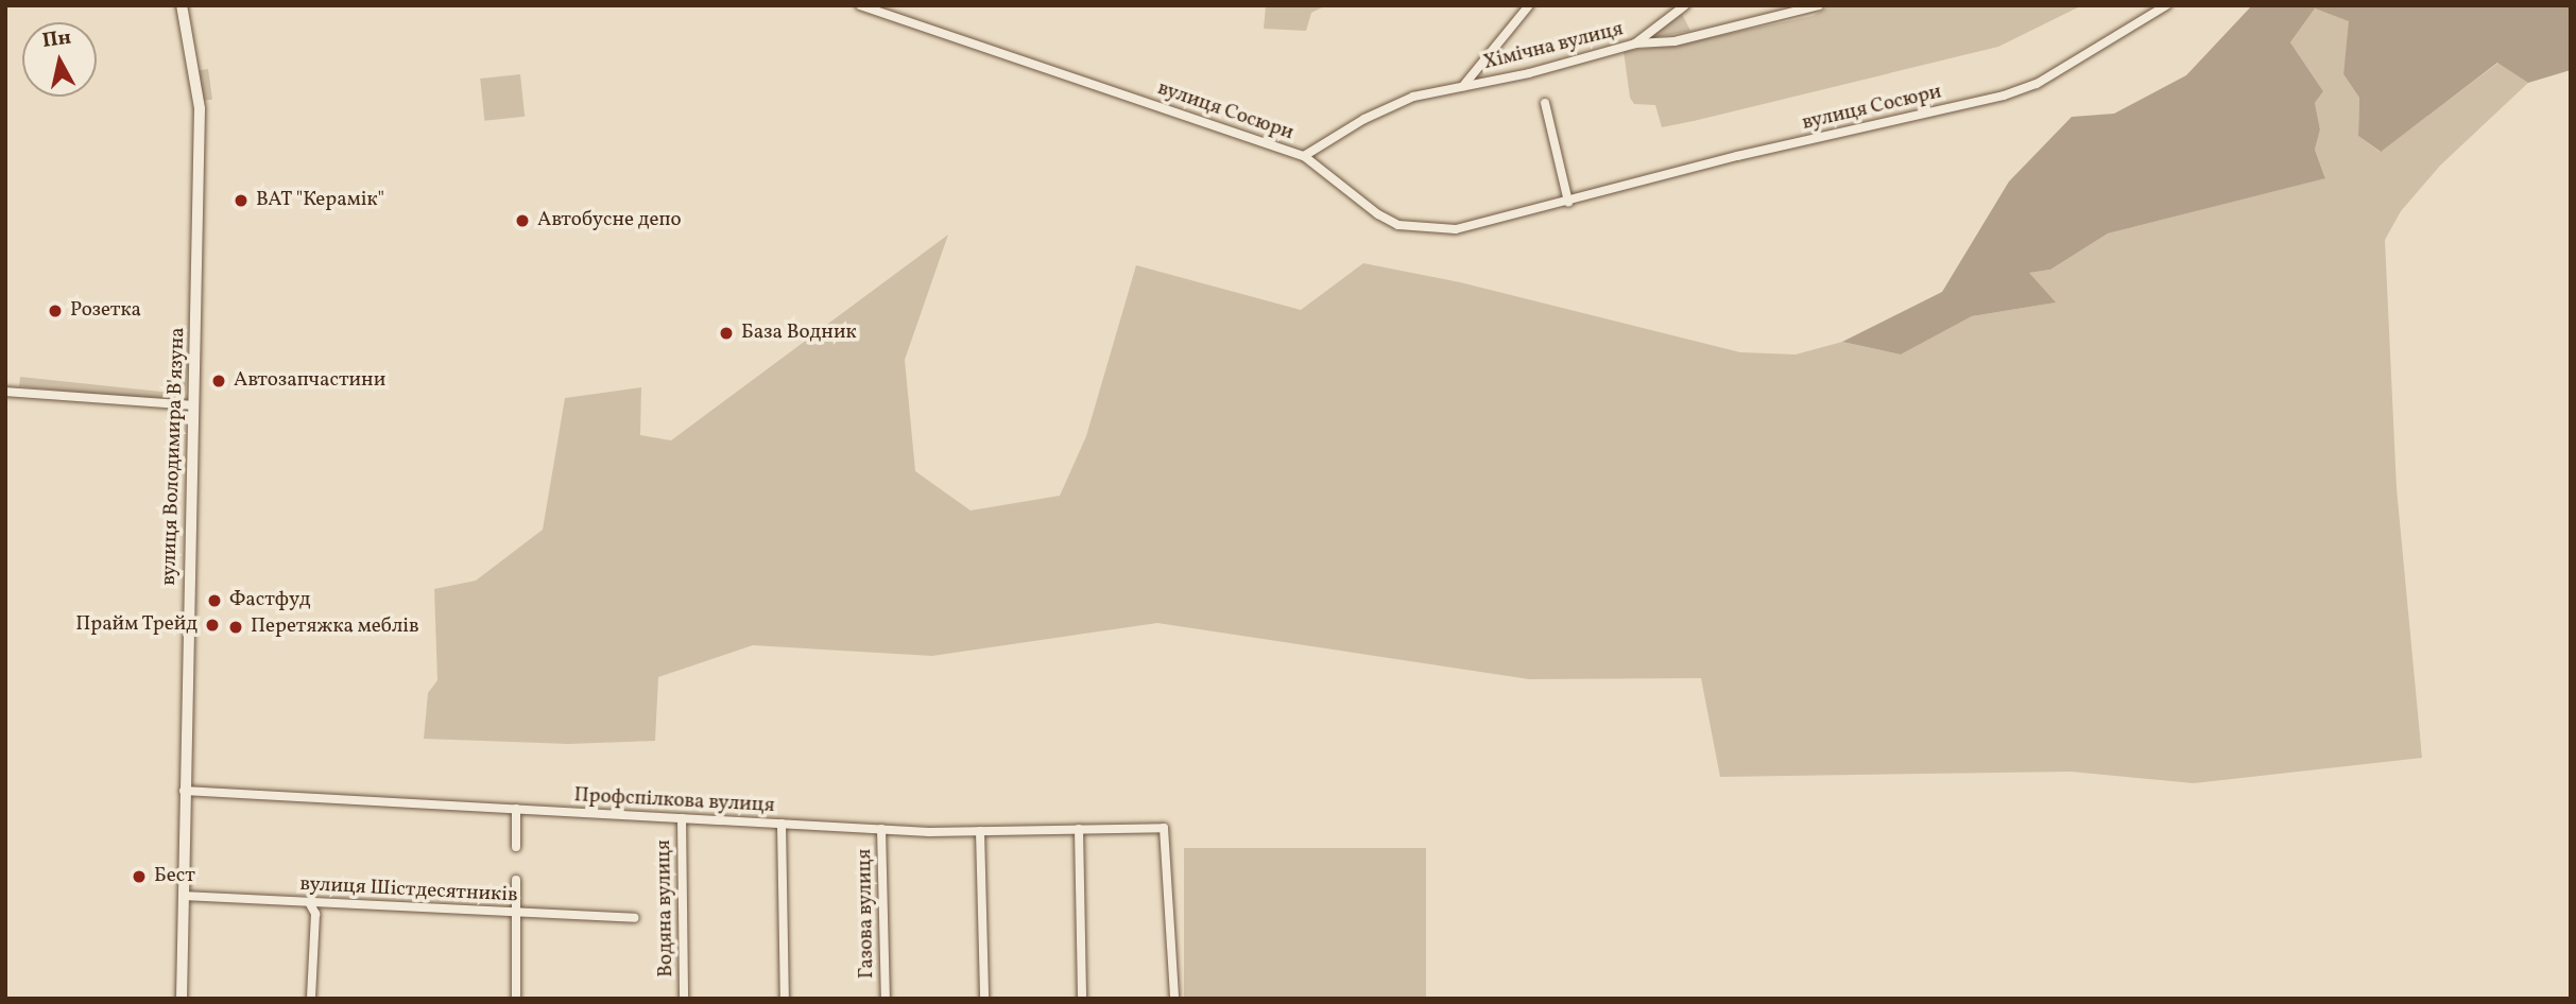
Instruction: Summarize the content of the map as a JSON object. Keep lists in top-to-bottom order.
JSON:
{
  "streets": {
    "main road": ["вулиця Володимира В'язуна"],
    "street": [
      "Хімічна вулиця",
      "вулиця Сосюри",
      "Профспілкова вулиця",
      "вулиця Шістдесятників",
      "Водяна вулиця",
      "Газова вулиця"
    ]
  },
  "crossings": [
    ["Хімічна вулиця", "вулиця Сосюри"],
    ["вулиця Володимира В'язуна", "Профспілкова вулиця"],
    ["вулиця Володимира В'язуна", "вулиця Шістдесятників"],
    ["Профспілкова вулиця", "Водяна вулиця"],
    ["Профспілкова вулиця", "Газова вулиця"]
  ],
  "places": [
    "ВАТ \"Керамік\"",
    "Автобусне депо",
    "Розетка",
    "База Водник",
    "Автозапчастини",
    "Фастфуд",
    "Прайм Трейд",
    "Перетяжка меблів",
    "Бест"
  ],
  "north": "top"
}
